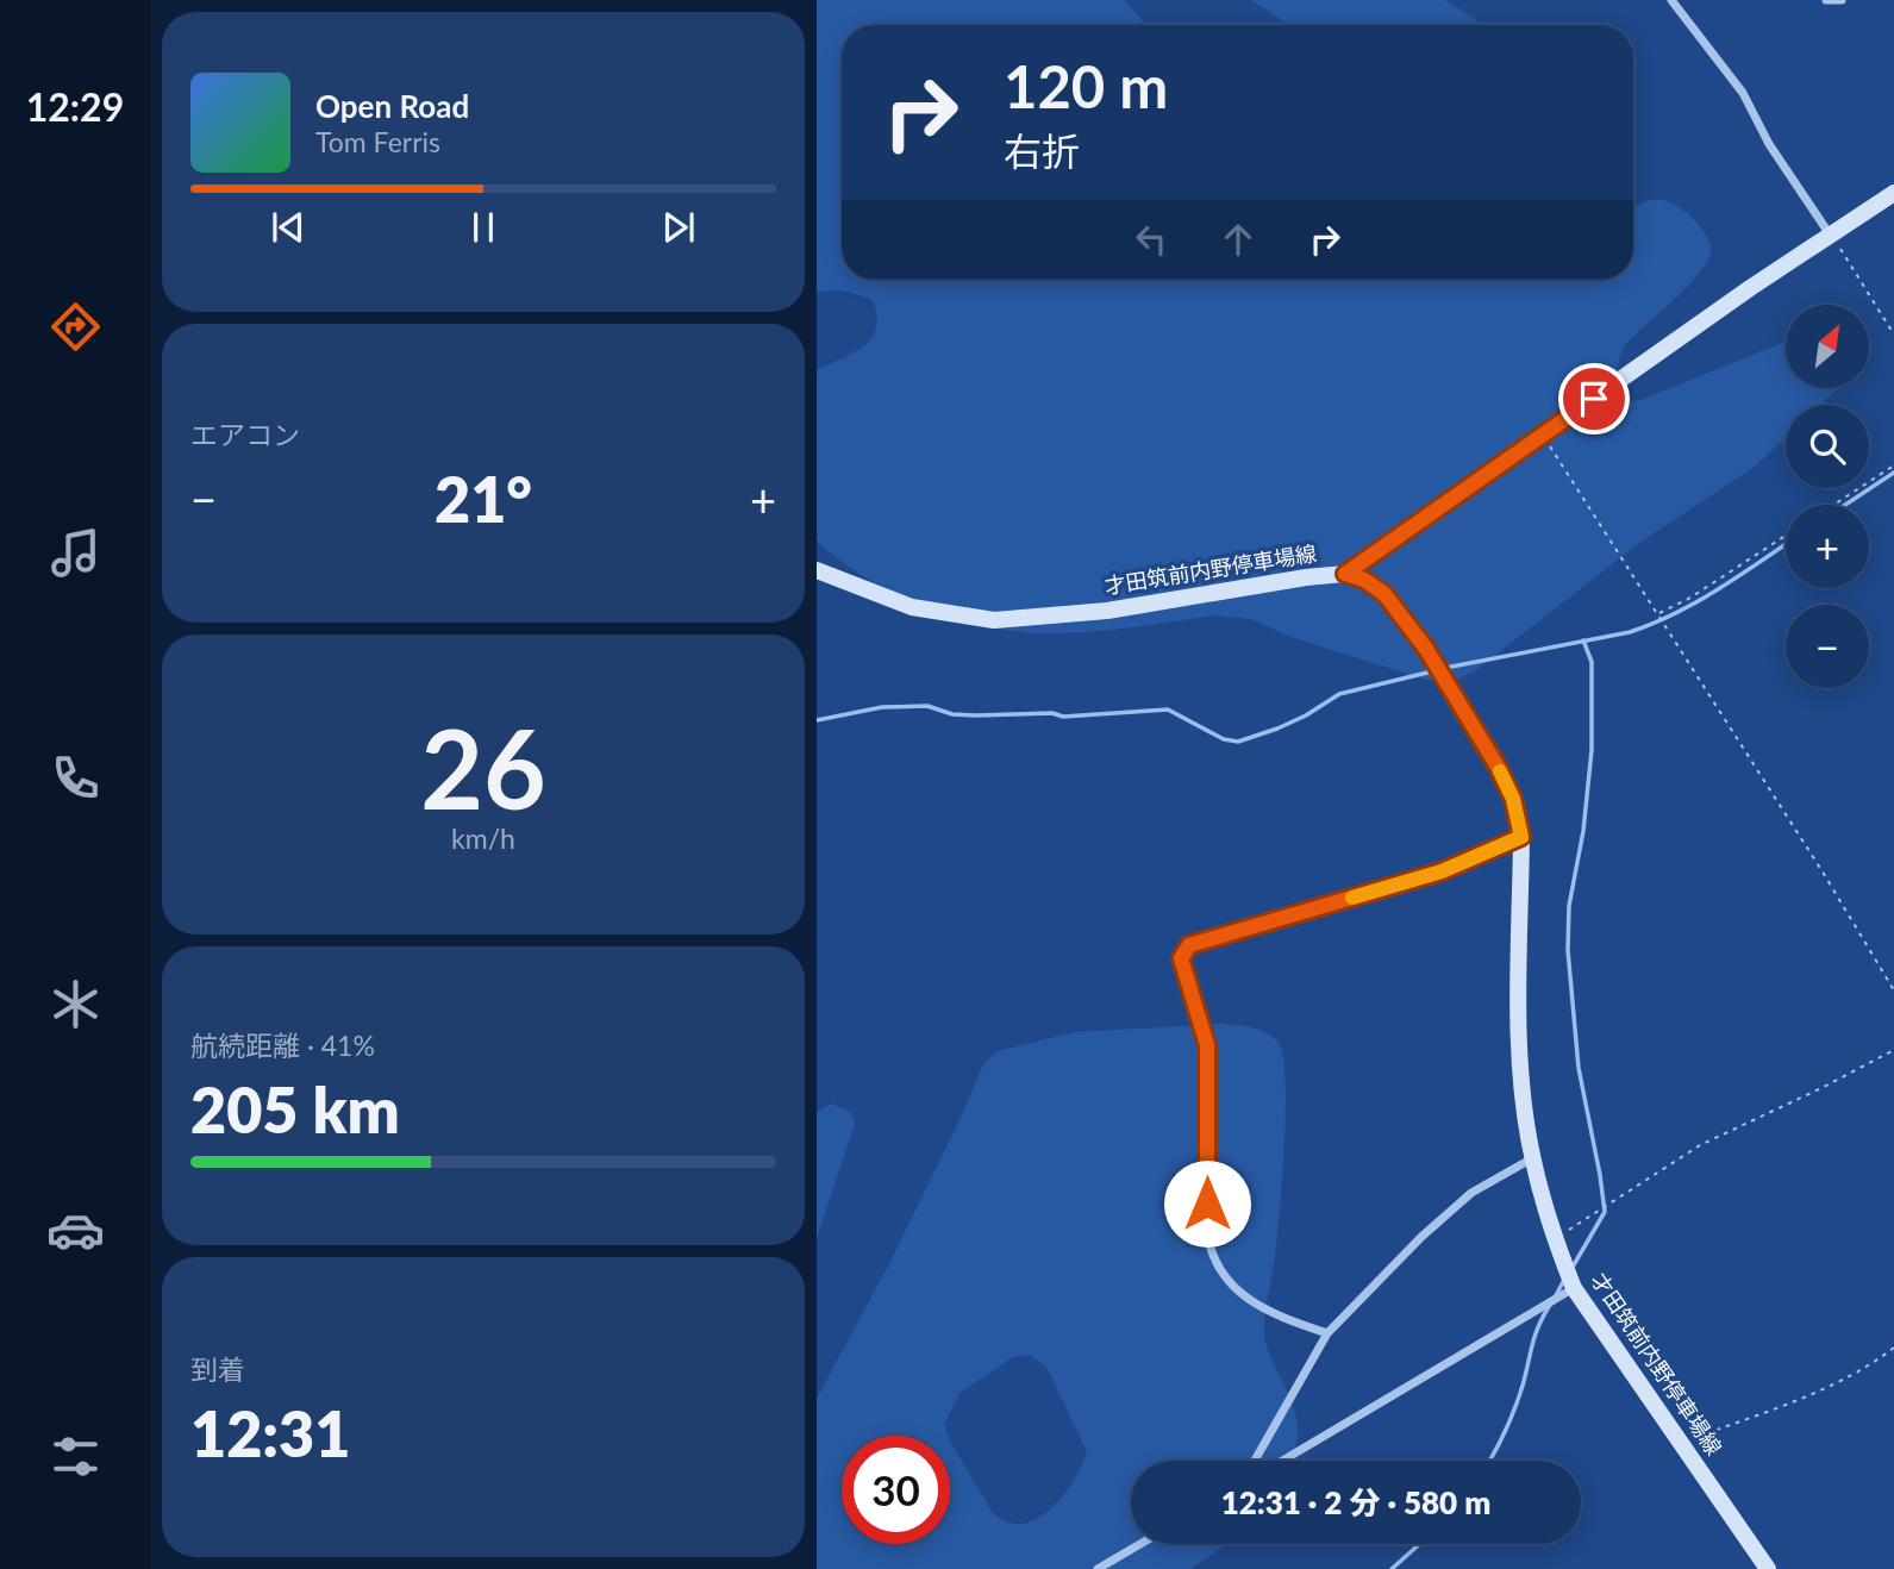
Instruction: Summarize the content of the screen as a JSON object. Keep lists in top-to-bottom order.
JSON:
{
  "streets": {
    "main road": ["才田筑前内野停車場線"]
  },
  "north": "top right",
  "page": {
    "tabs": "12:29",
    "turn": ["120 m", "右折"],
    "song": ["Open Road", "Tom Ferris"],
    "map_buttons": ["+", "−"],
    "tile": [
      "エアコン",
      ["26", "km/h"],
      ["航続距離 · 41%", "205 km"],
      ["到着", "12:31"]
    ],
    "heat": ["−", "21°", "+"],
    "limit": "30",
    "trip": "12:31 · 2 分 · 580 m"
  }
}
